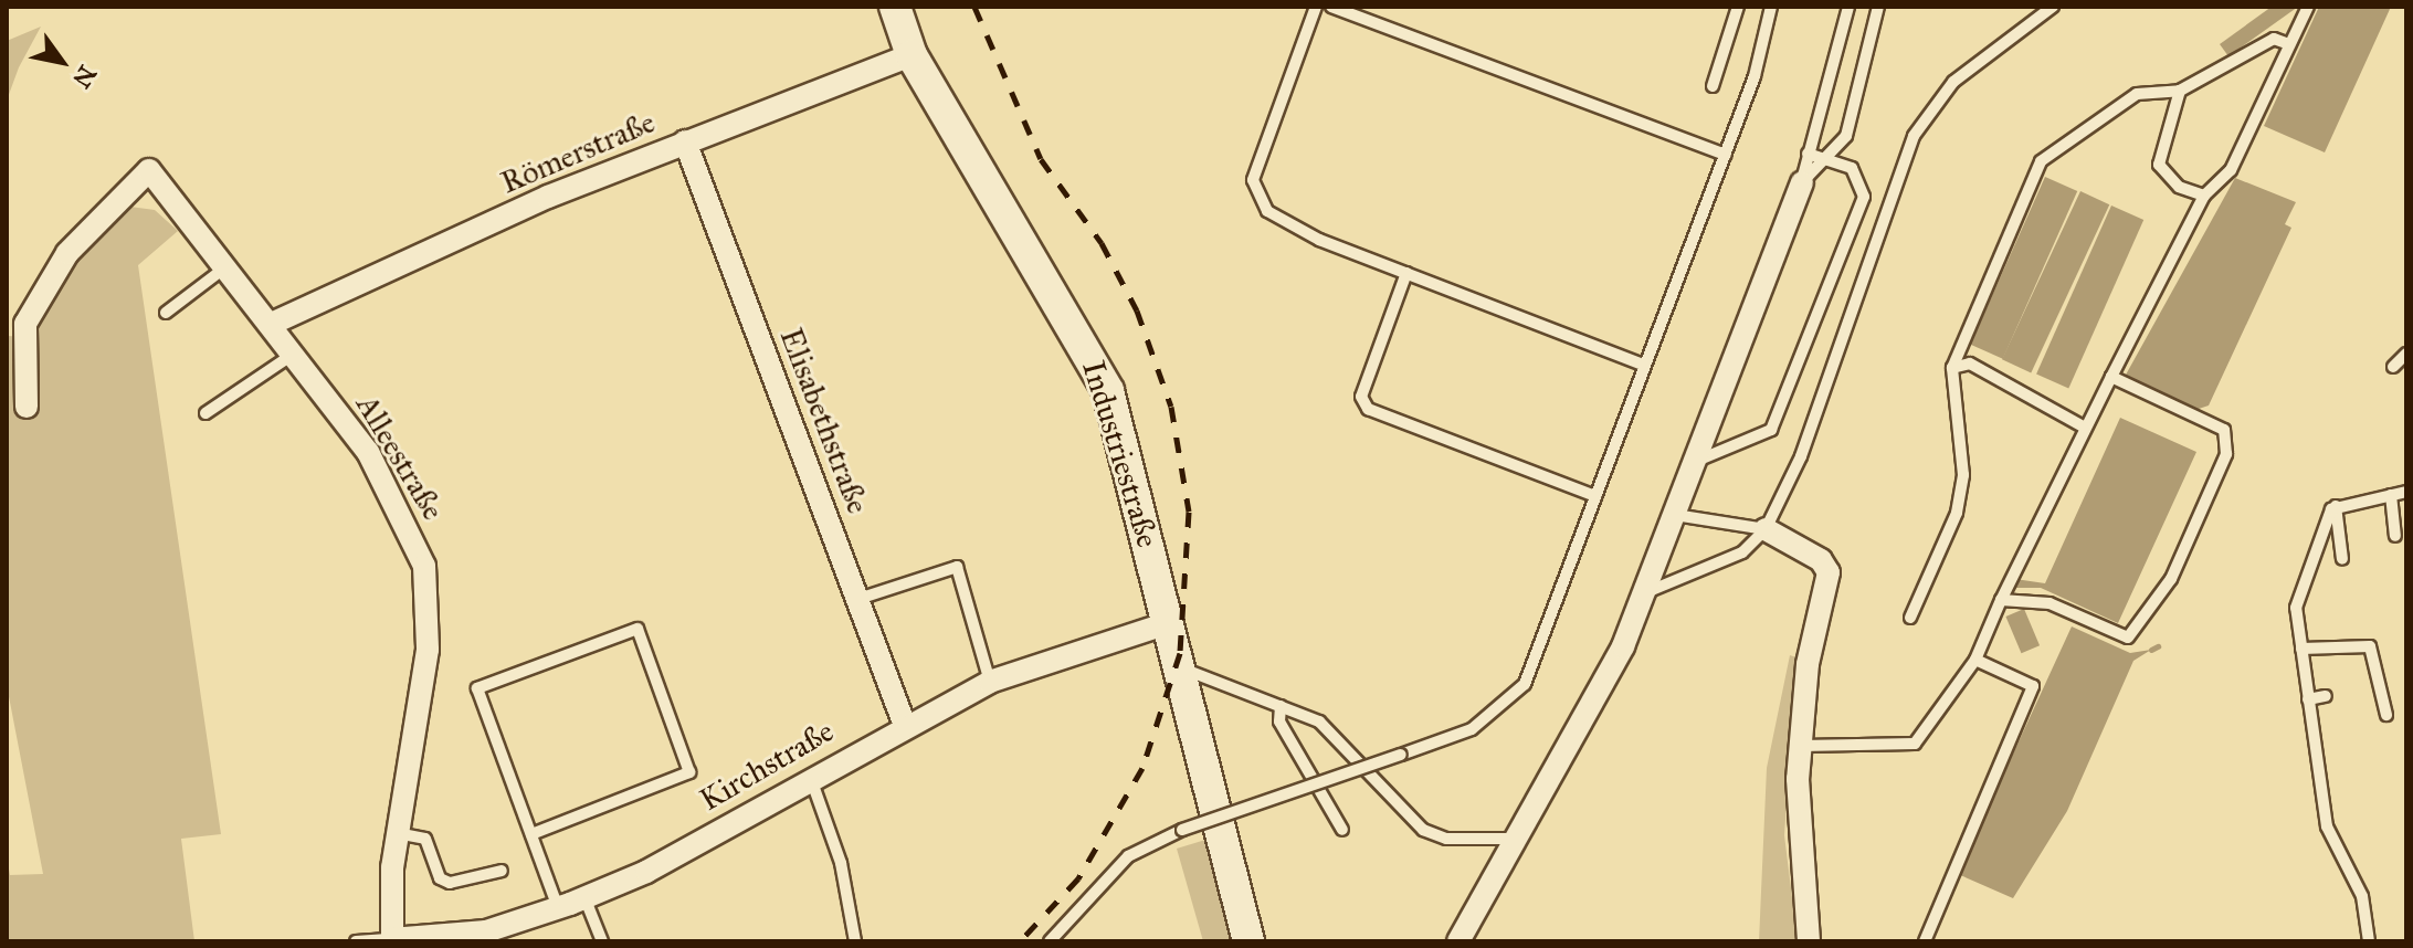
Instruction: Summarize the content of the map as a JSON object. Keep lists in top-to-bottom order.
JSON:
{
  "streets": {
    "main road": ["Industriestraße"],
    "street": [
      "Römerstraße",
      "Elisabethstraße",
      "Alleestraße",
      "Kirchstraße"
    ]
  },
  "crossings": [
    ["Römerstraße", "Elisabethstraße"],
    ["Römerstraße", "Industriestraße"],
    ["Römerstraße", "Alleestraße"],
    ["Elisabethstraße", "Kirchstraße"],
    ["Industriestraße", "Kirchstraße"],
    ["Alleestraße", "Kirchstraße"]
  ],
  "north": "bottom right"
}
